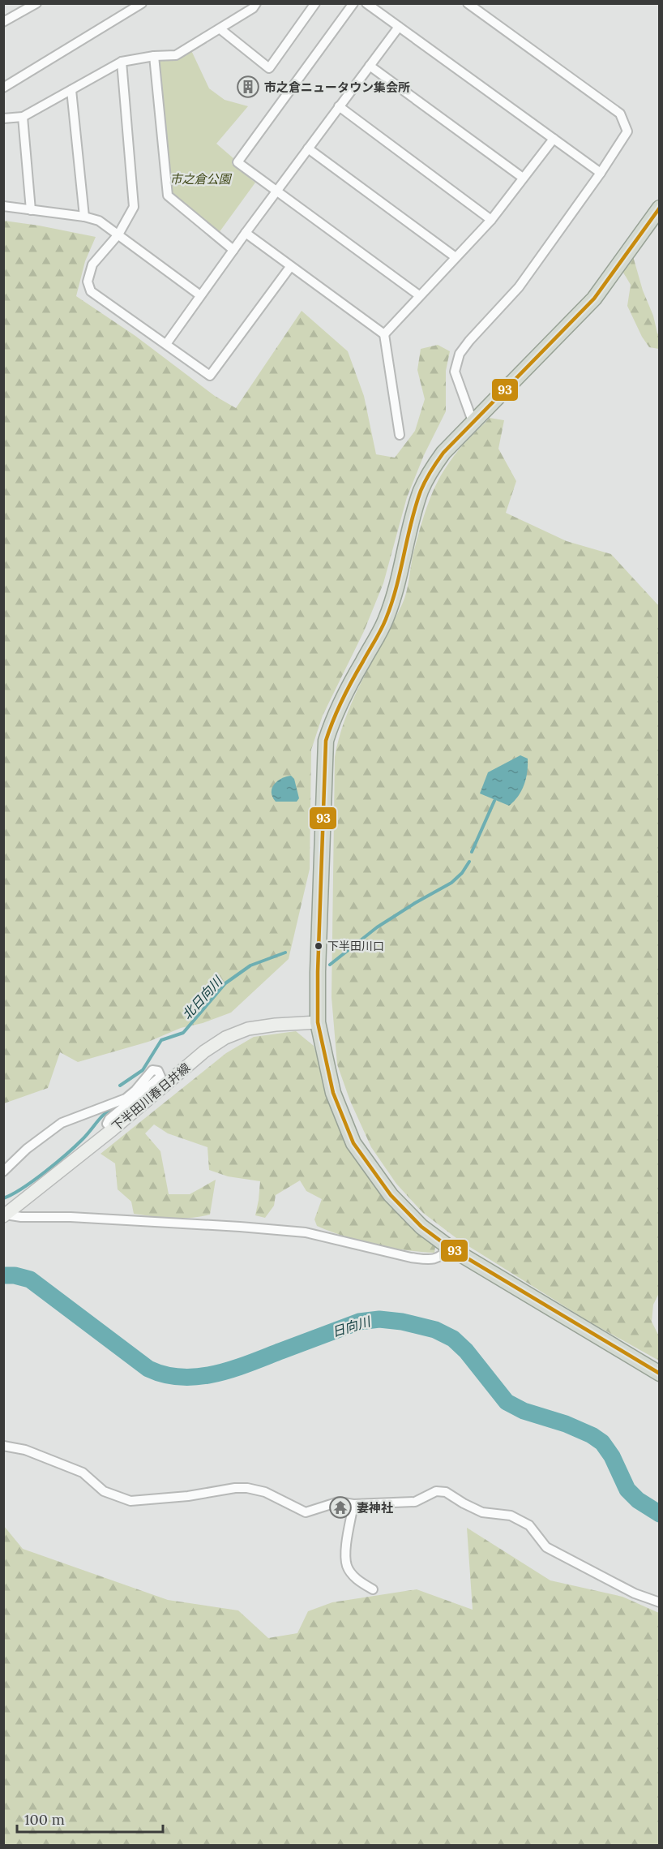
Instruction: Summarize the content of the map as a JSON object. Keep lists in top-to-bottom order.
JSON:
{
  "streets": {
    "main road": ["下半田川春日井線"]
  },
  "water": ["北日向川", "日向川"],
  "parks": ["市之倉公園"],
  "places": {
    "building": ["市之倉ニュータウン集会所"],
    "other": ["下半田川口"],
    "temple": ["妻神社"]
  },
  "lines": ["transit line 93"],
  "scale_bar": "100 m"
}
